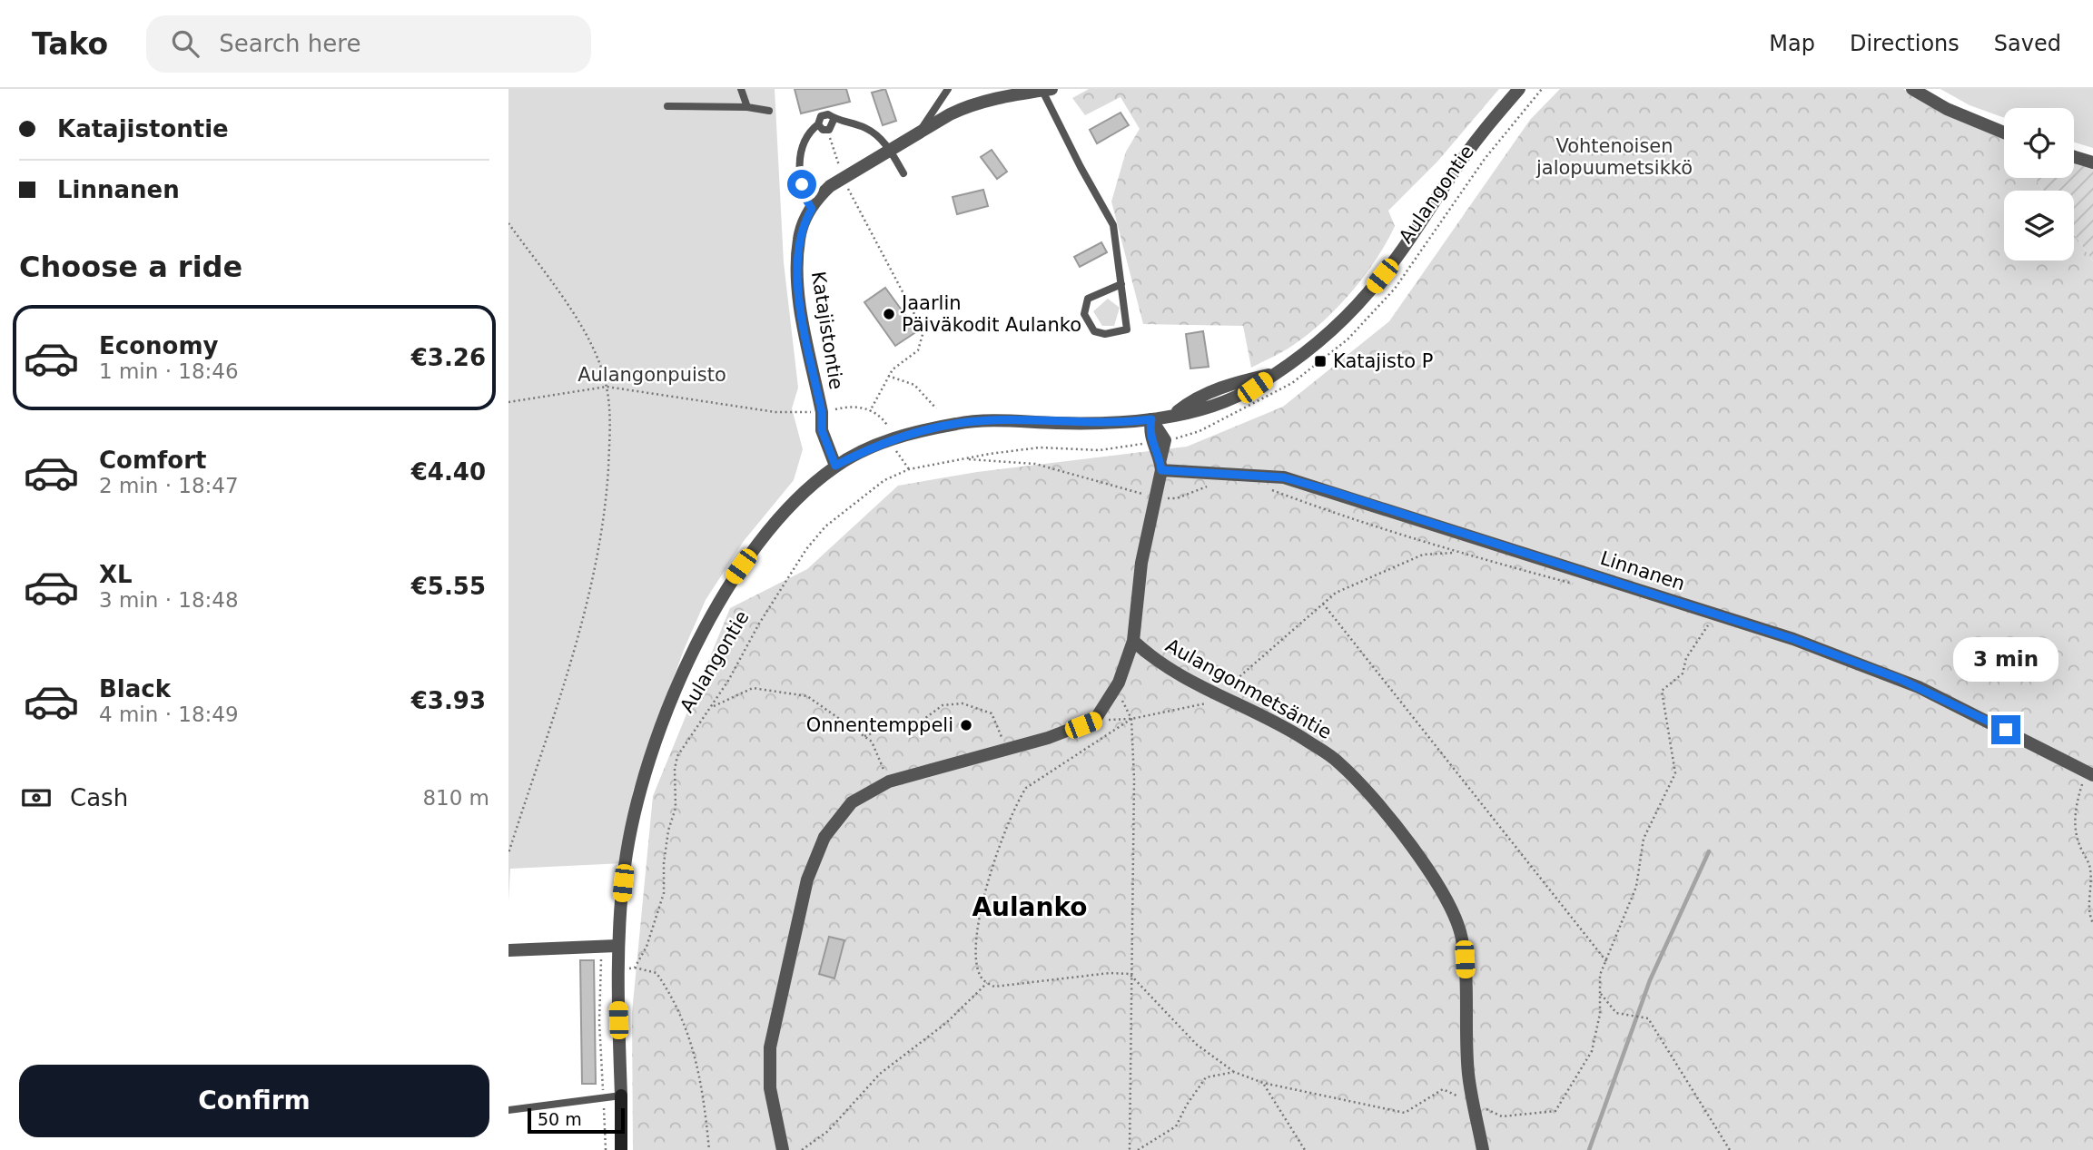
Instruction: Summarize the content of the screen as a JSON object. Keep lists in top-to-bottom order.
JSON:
{
  "streets": {
    "main road": ["Aulangontie"],
    "street": ["Katajistontie", "Linnanen", "Aulangonmetsäntie"]
  },
  "crossings": [
    ["Aulangontie", "Katajistontie"]
  ],
  "districts": ["Aulanko"],
  "parks": ["Vohtenoisen jalopuumetsikkö", "Aulangonpuisto"],
  "places": {
    "other": ["Jaarlin Päiväkodit Aulanko", "Onnentemppeli"],
    "transit": ["Katajisto P"]
  },
  "scale_bar": "50 m",
  "page": {
    "header": "Tako",
    "search": "Search here",
    "nav": ["Map", "Directions", "Saved"],
    "banner": ["Katajistontie", "Linnanen"],
    "heading": "Choose a ride",
    "list": [
      {
        "name": "Economy",
        "note": "1 min · 18:46",
        "value": "€3.26"
      },
      {
        "name": "Comfort",
        "note": "2 min · 18:47",
        "value": "€4.40"
      },
      {
        "name": "XL",
        "note": "3 min · 18:48",
        "value": "€5.55"
      },
      {
        "name": "Black",
        "note": "4 min · 18:49",
        "value": "€3.93"
      }
    ],
    "bubble": "3 min",
    "pay": ["Cash", "810 m"],
    "buttons": "Confirm",
    "scale": "50 m"
  }
}
